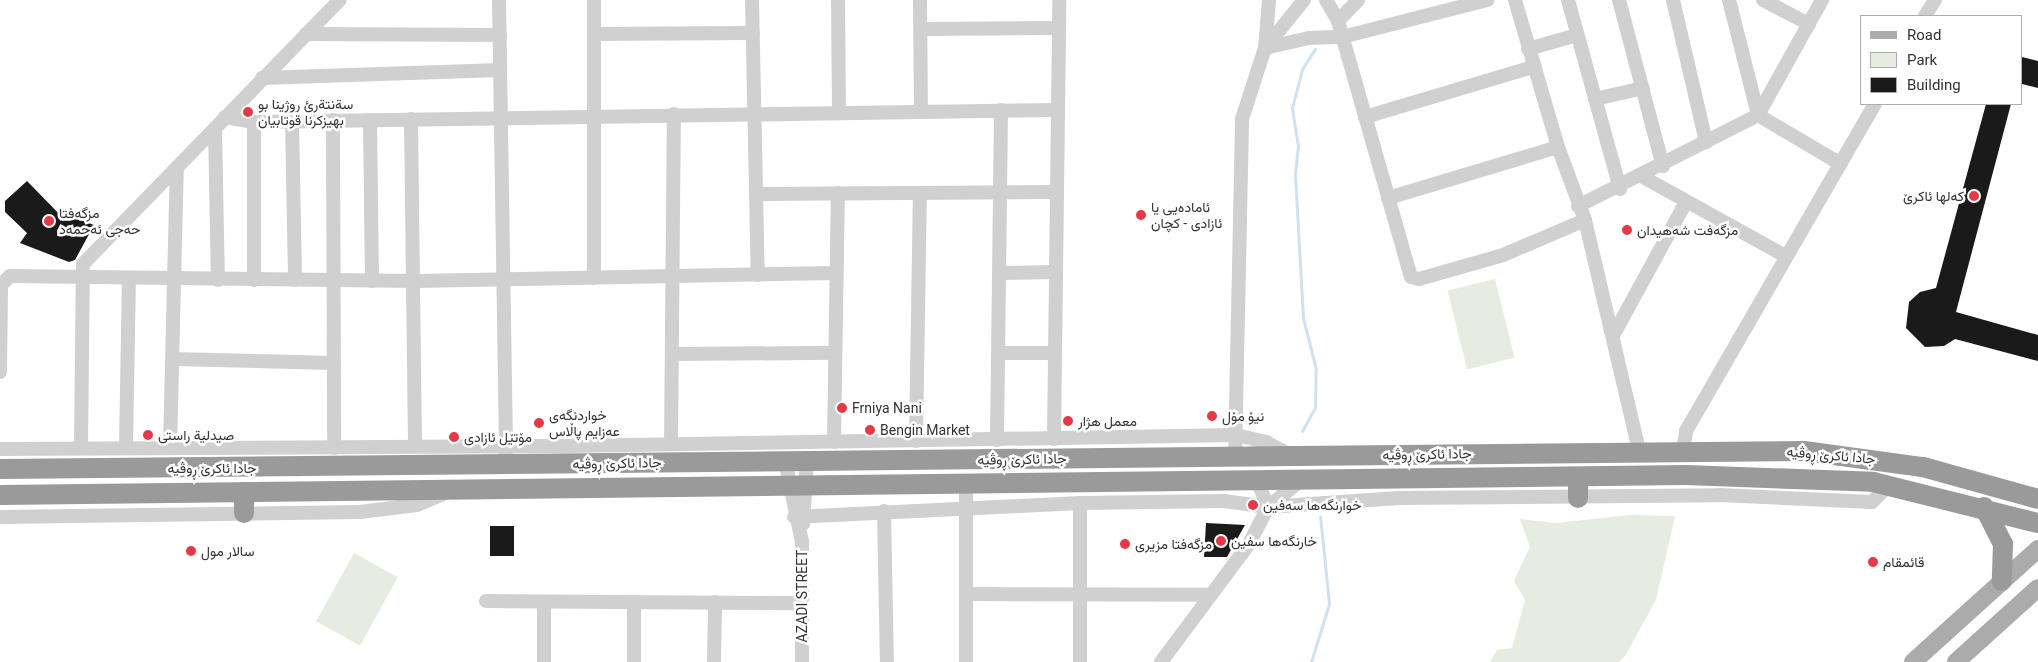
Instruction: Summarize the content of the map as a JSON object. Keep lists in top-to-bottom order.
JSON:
{
  "streets": {
    "highway": ["جادا ئاکرێ ڕوڤیە"],
    "street": ["AZADI STREET"]
  },
  "crossings": [
    ["جادا ئاکرێ ڕوڤیە", "AZADI STREET"]
  ],
  "places": [
    "سةنتةرئ روژينا بو بهيزكرنا قوتابيان",
    "کەلها ئاکرێ",
    "ئامادەیی یا ئازادی - کچان",
    "مزگەفتا حەجی ئەحمەد",
    "مزگەفت شه‌هيدان",
    "Frniya Nani",
    "نیۆ مۆل",
    "معمل هژار",
    "خواردنگەی عەزایم پاڵاس",
    "Bengin Market",
    "صيدلية راستى",
    "مۆتێل ئازادی",
    "خوارنگەھا سەفین",
    "خارنگەها سفين",
    "مزگەفتا مزیری",
    "سالار مول",
    "قائمقام"
  ],
  "legend": ["Road", "Park", "Building"]
}
